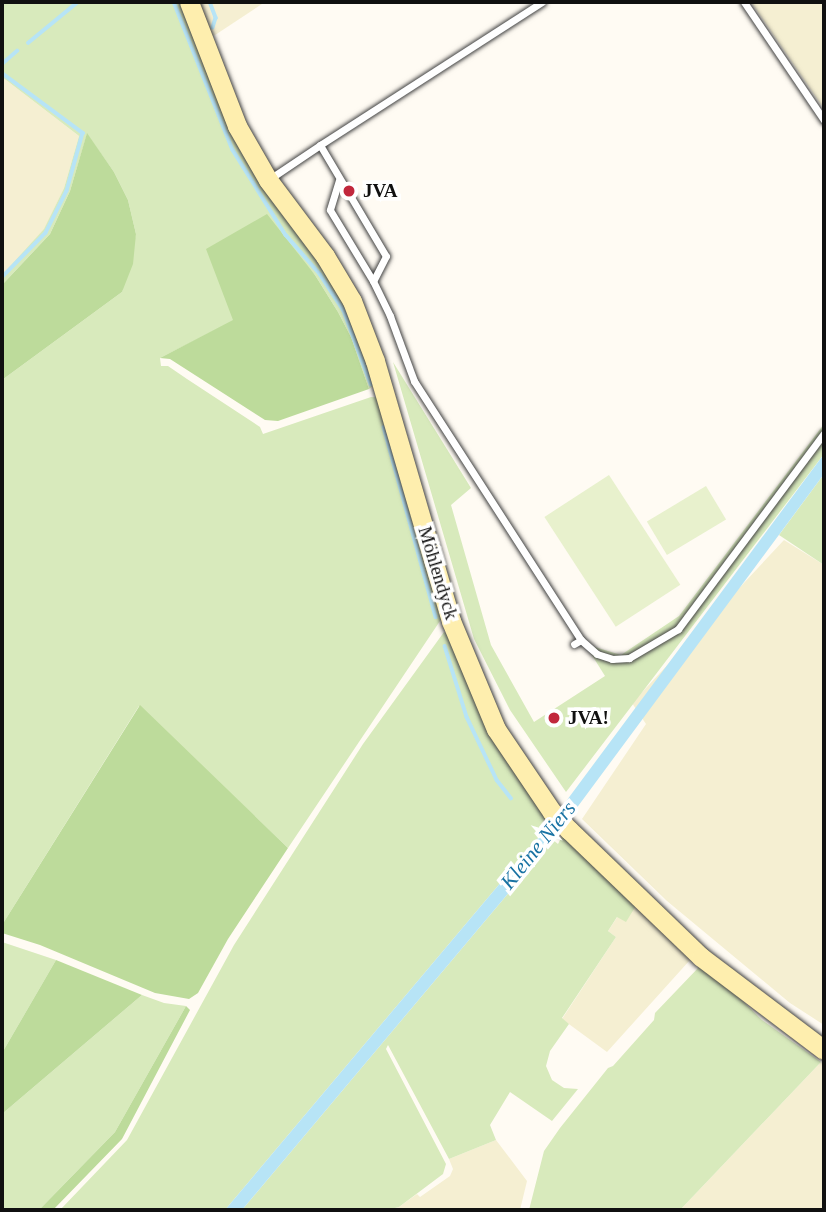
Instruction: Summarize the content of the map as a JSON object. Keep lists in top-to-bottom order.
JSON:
{
  "streets": {
    "street": ["Möhlendyck"]
  },
  "water": ["Kleine Niers"],
  "places": ["JVA", "JVA!"]
}
